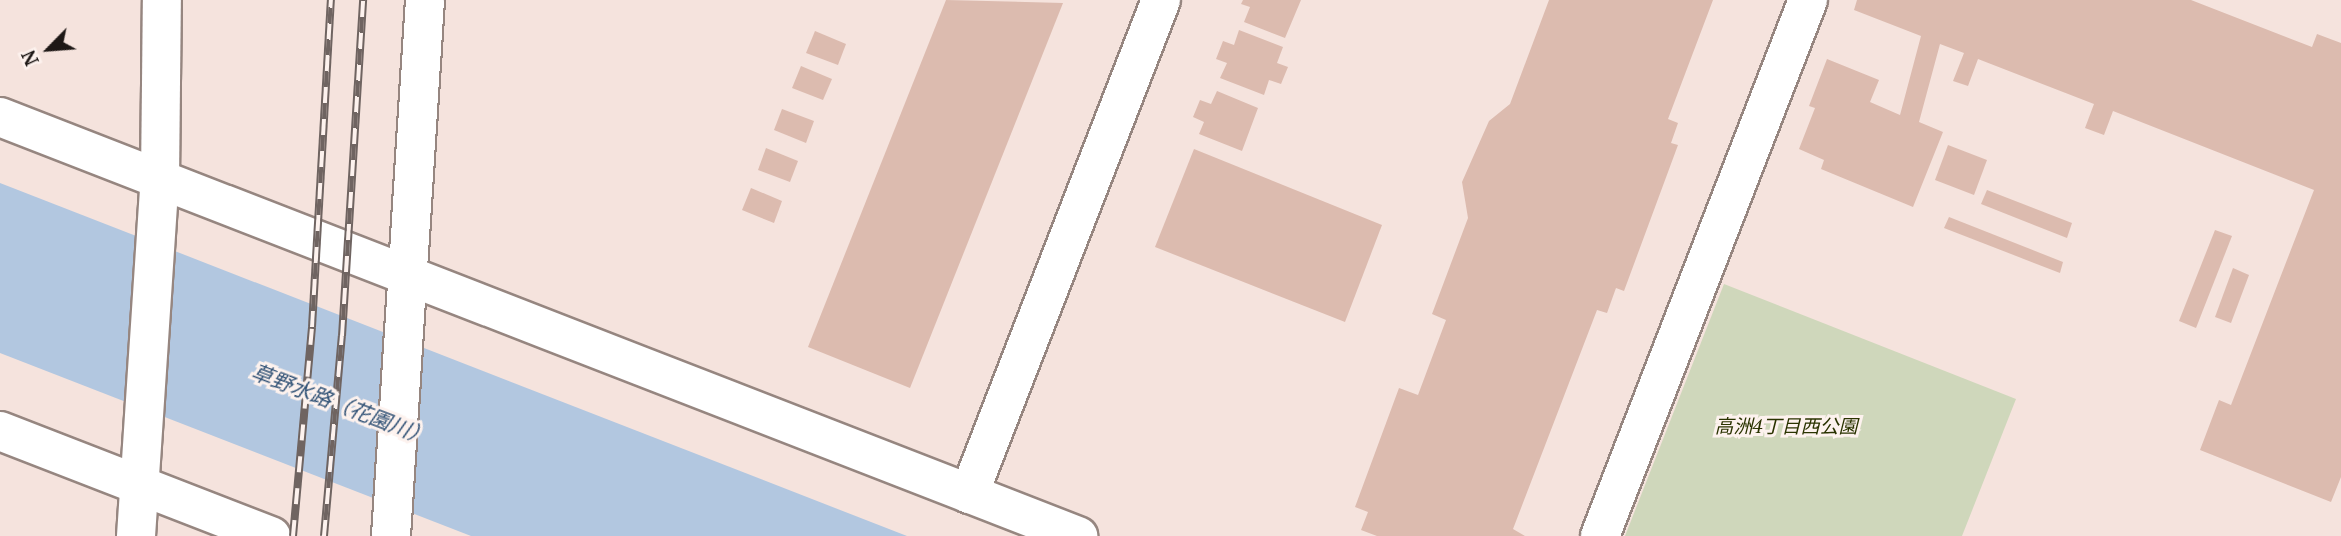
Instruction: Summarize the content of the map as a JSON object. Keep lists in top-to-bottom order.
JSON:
{
  "water": ["草野水路（花園川）"],
  "parks": ["高洲4丁目西公園"],
  "north": "bottom left"
}
